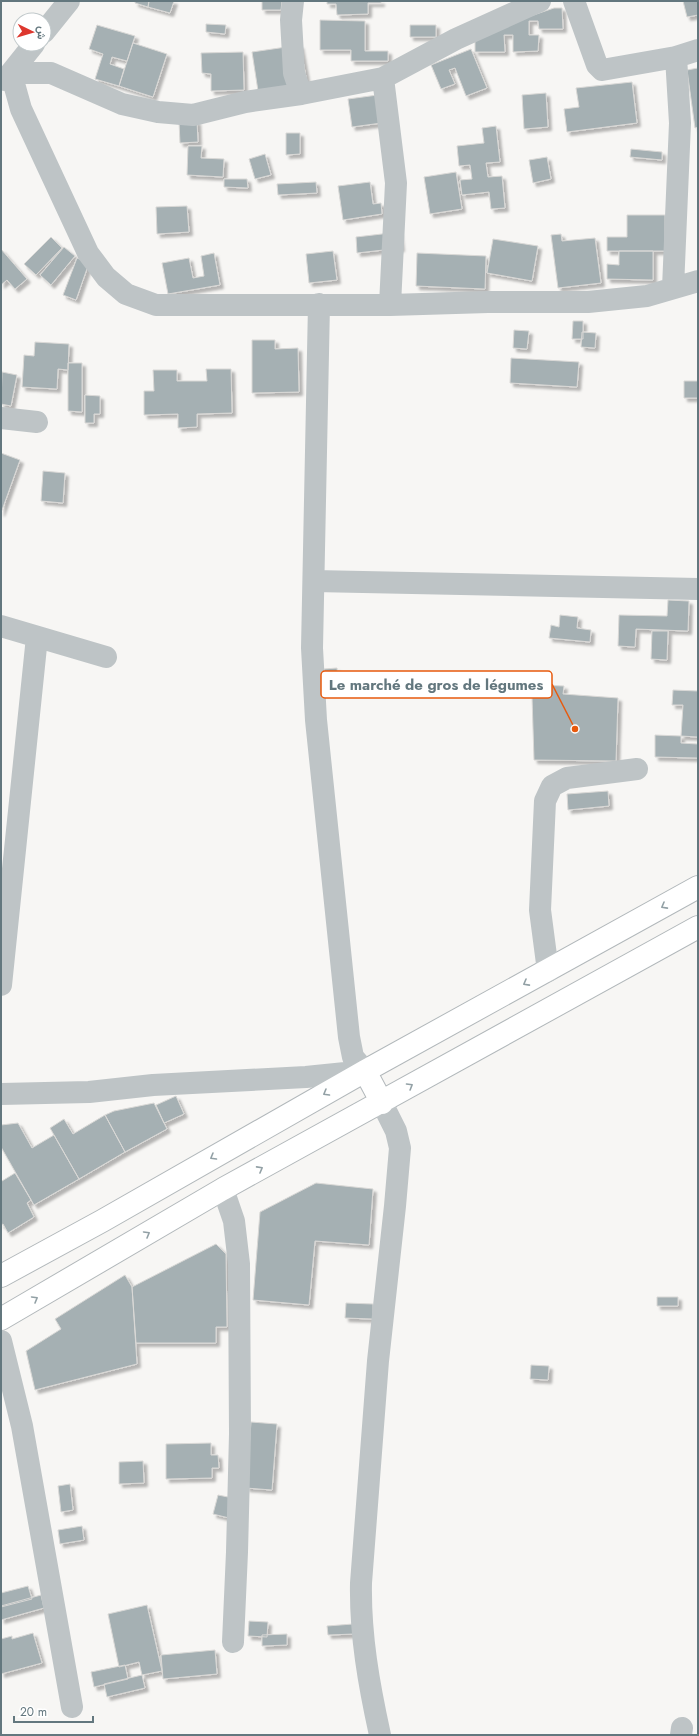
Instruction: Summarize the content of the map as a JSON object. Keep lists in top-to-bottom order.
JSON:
{
  "places": ["Le marché de gros de légumes"],
  "scale_bar": "20 m",
  "north": "right"
}
